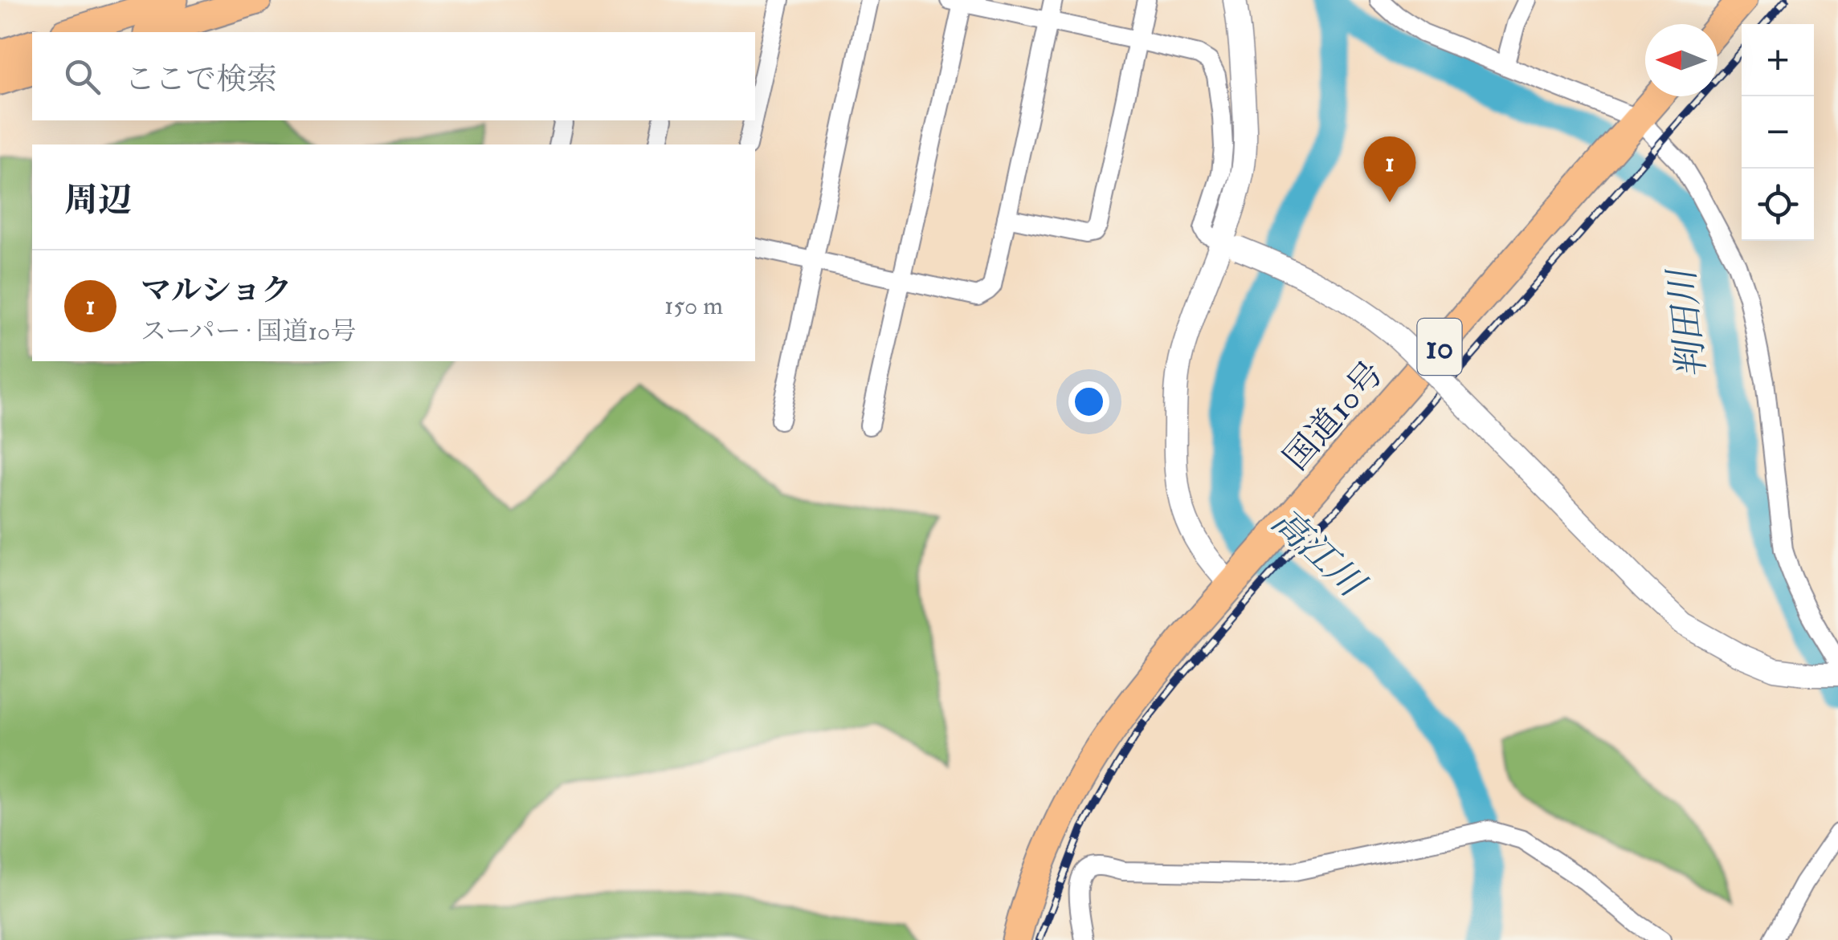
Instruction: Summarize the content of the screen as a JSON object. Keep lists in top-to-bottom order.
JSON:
{
  "streets": {
    "highway": ["10", "国道10号"]
  },
  "water": ["判田川", "高江川"],
  "north": "left",
  "page": {
    "map_buttons": ["+", "−"],
    "search": "ここで検索",
    "pins": "1",
    "heading": "周辺",
    "list": [
      {
        "mark": "1",
        "name": "マルショク",
        "note": "スーパー · 国道10号",
        "value": "150 m"
      }
    ]
  }
}
